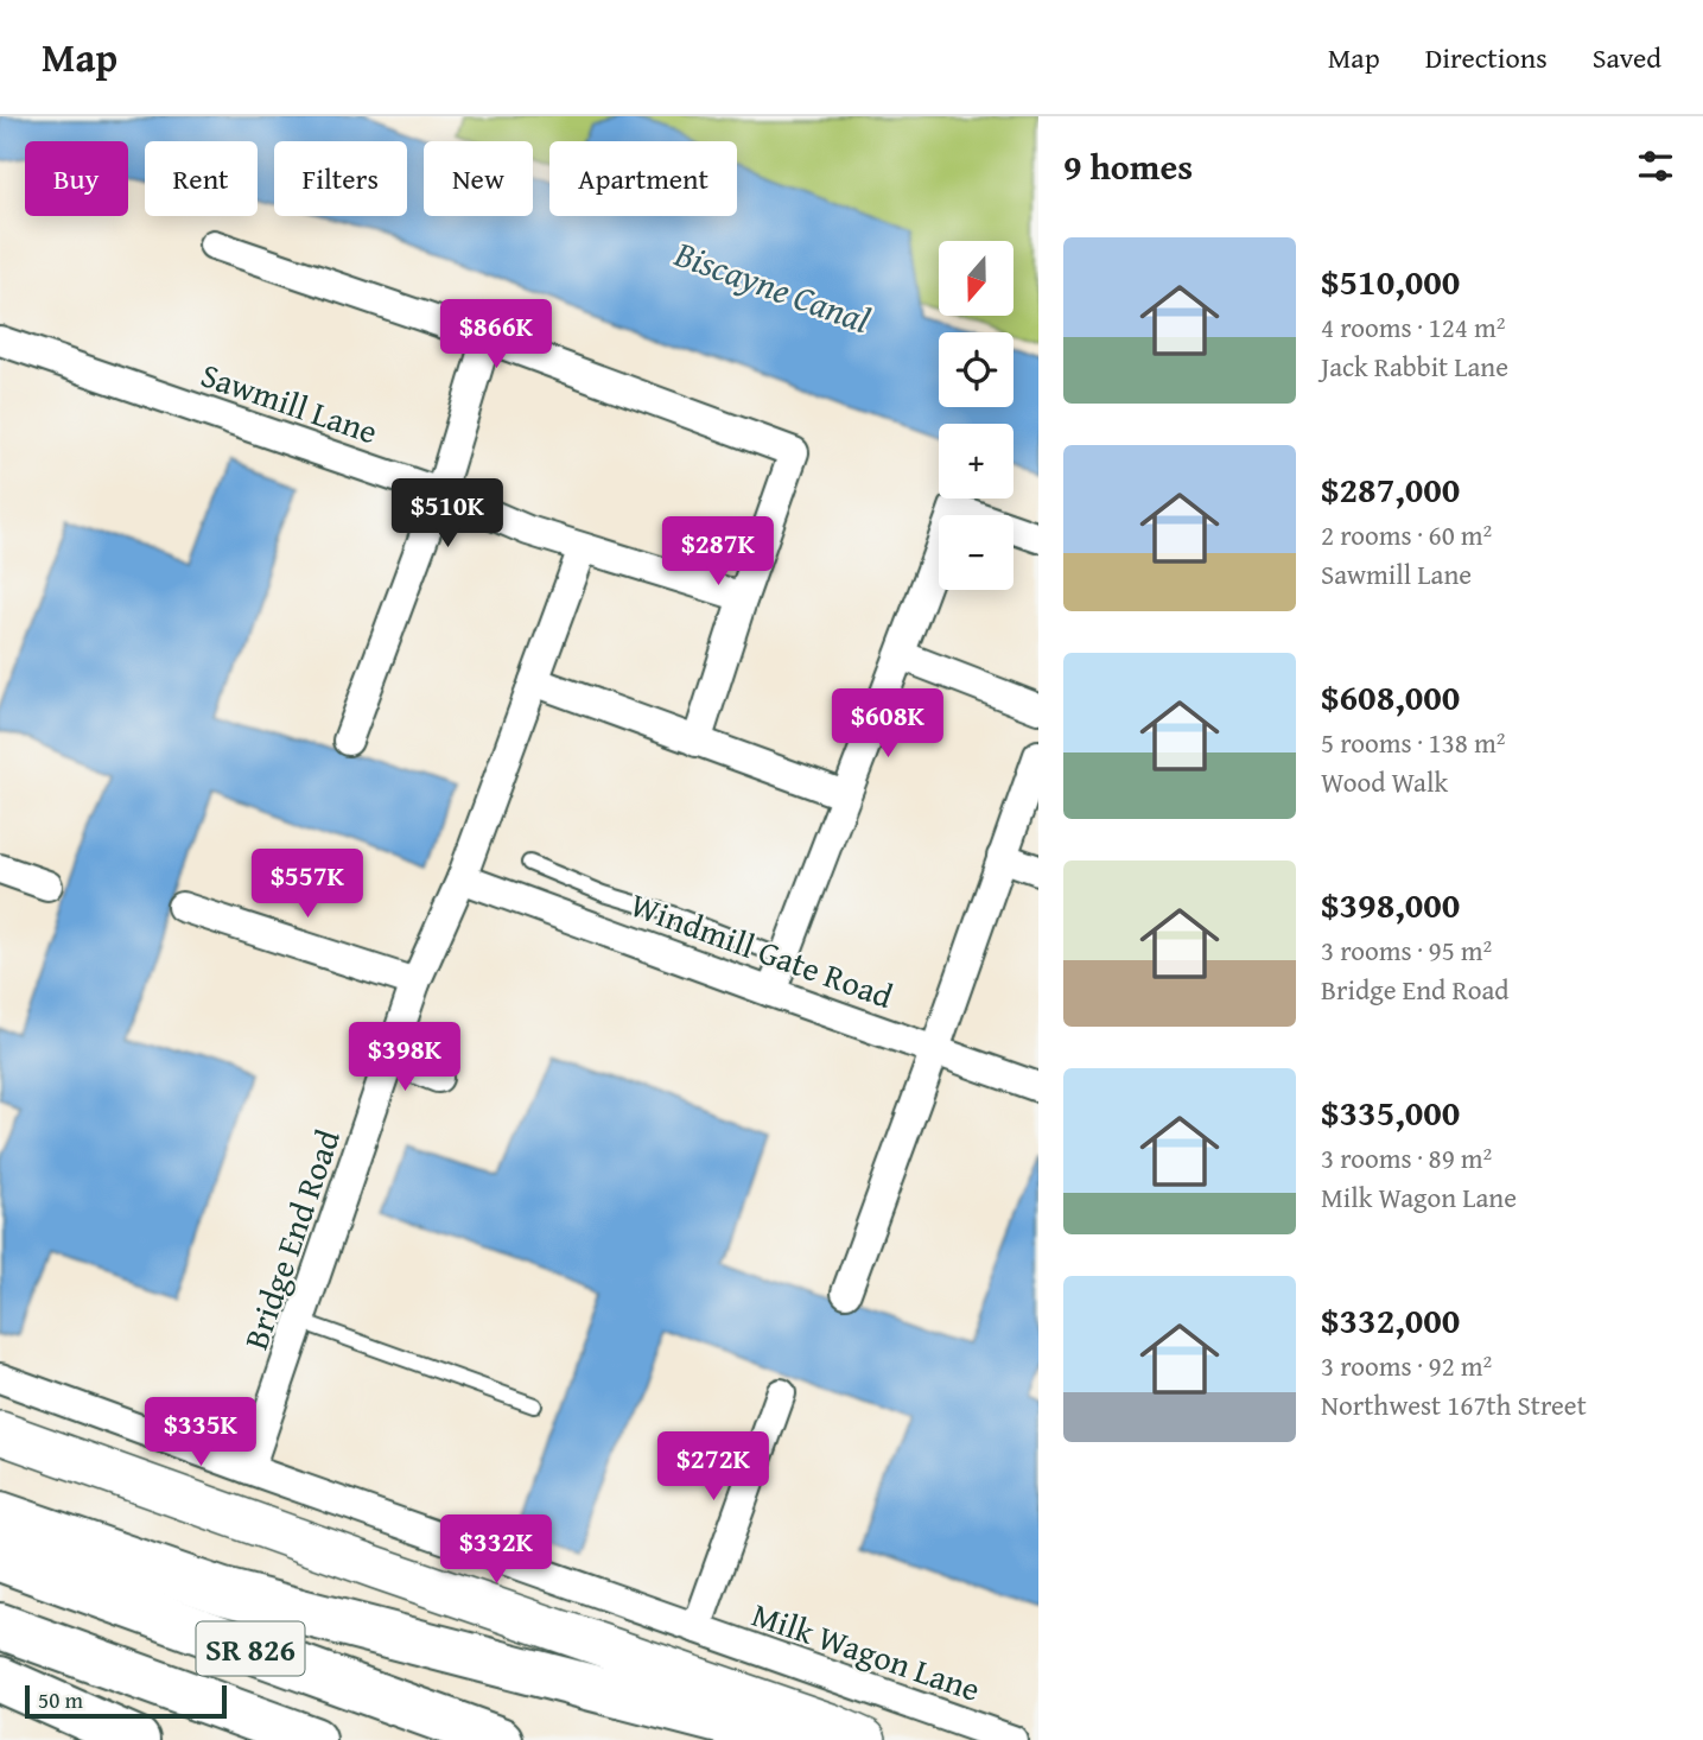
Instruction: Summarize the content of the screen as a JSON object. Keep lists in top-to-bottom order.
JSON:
{
  "streets": {
    "highway": ["SR 826"],
    "street": [
      "Sawmill Lane",
      "Windmill Gate Road",
      "Bridge End Road",
      "Milk Wagon Lane"
    ]
  },
  "crossings": [
    ["Sawmill Lane", "Bridge End Road"],
    ["Windmill Gate Road", "Bridge End Road"],
    ["Bridge End Road", "Milk Wagon Lane"]
  ],
  "water": ["Biscayne Canal"],
  "scale_bar": "50 m",
  "north": "bottom",
  "page": {
    "header": "Map",
    "nav": ["Map", "Directions", "Saved"],
    "heading": "9 homes",
    "chip": [
      "Buy",
      "Rent",
      "Filters",
      "New",
      "Apartment"
    ],
    "list": [
      {
        "name": "$510,000",
        "note": "4 rooms · 124 m² · Jack Rabbit Lane"
      },
      {
        "name": "$287,000",
        "note": "2 rooms · 60 m² · Sawmill Lane"
      },
      {
        "name": "$608,000",
        "note": "5 rooms · 138 m² · Wood Walk"
      },
      {
        "name": "$398,000",
        "note": "3 rooms · 95 m² · Bridge End Road"
      },
      {
        "name": "$335,000",
        "note": "3 rooms · 89 m² · Milk Wagon Lane"
      },
      {
        "name": "$332,000",
        "note": "3 rooms · 92 m² · Northwest 167th Street"
      }
    ],
    "map_buttons": ["+", "−"],
    "price": [
      "$866K",
      "$510K",
      "$287K",
      "$608K",
      "$557K",
      "$398K",
      "$335K",
      "$272K",
      "$332K"
    ],
    "scale": "50 m"
  }
}
